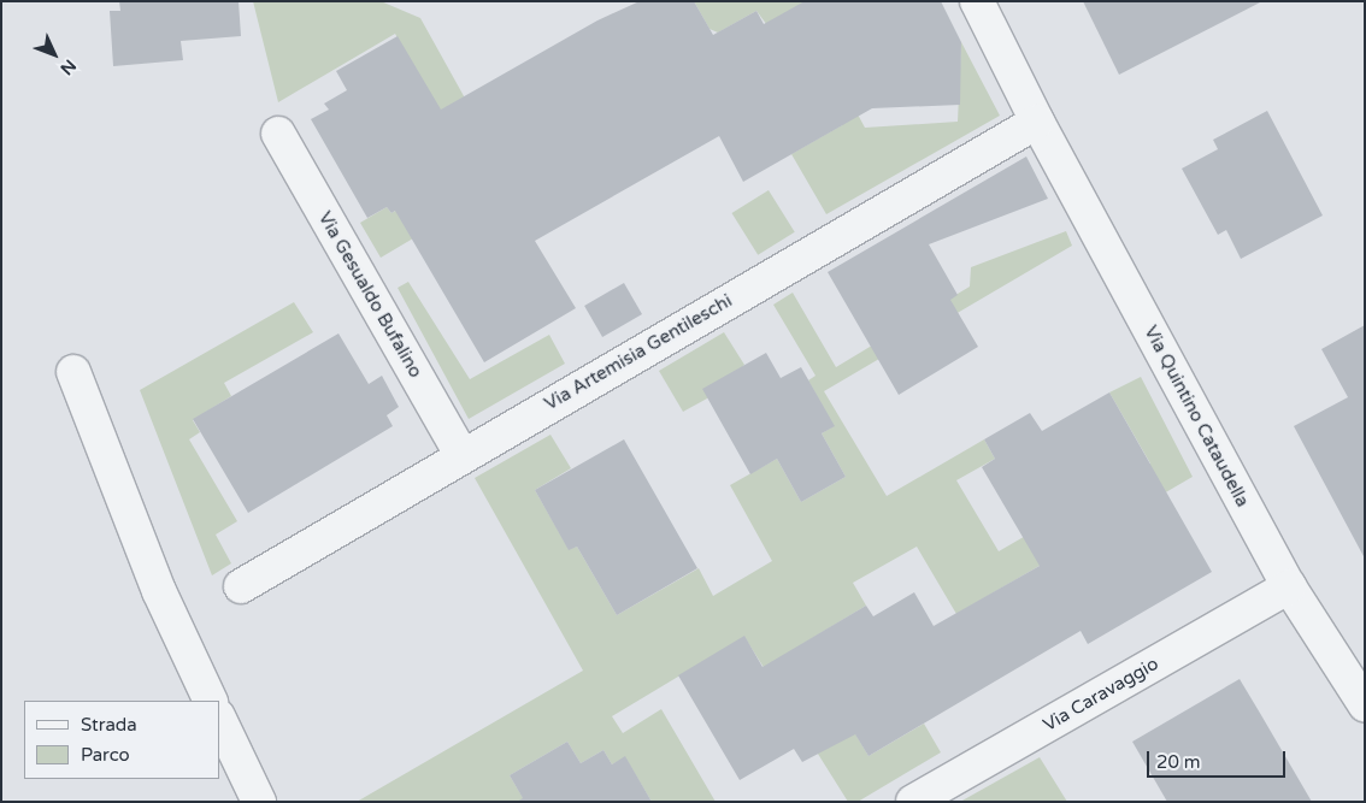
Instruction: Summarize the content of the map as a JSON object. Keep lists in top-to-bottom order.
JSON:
{
  "streets": {
    "street": [
      "Via Gesualdo Bufalino",
      "Via Artemisia Gentileschi",
      "Via Quintino Cataudella",
      "Via Caravaggio"
    ]
  },
  "crossings": [
    ["Via Gesualdo Bufalino", "Via Artemisia Gentileschi"],
    ["Via Artemisia Gentileschi", "Via Quintino Cataudella"],
    ["Via Quintino Cataudella", "Via Caravaggio"]
  ],
  "legend": ["Strada", "Parco"],
  "scale_bar": "20 m",
  "north": "bottom right"
}
